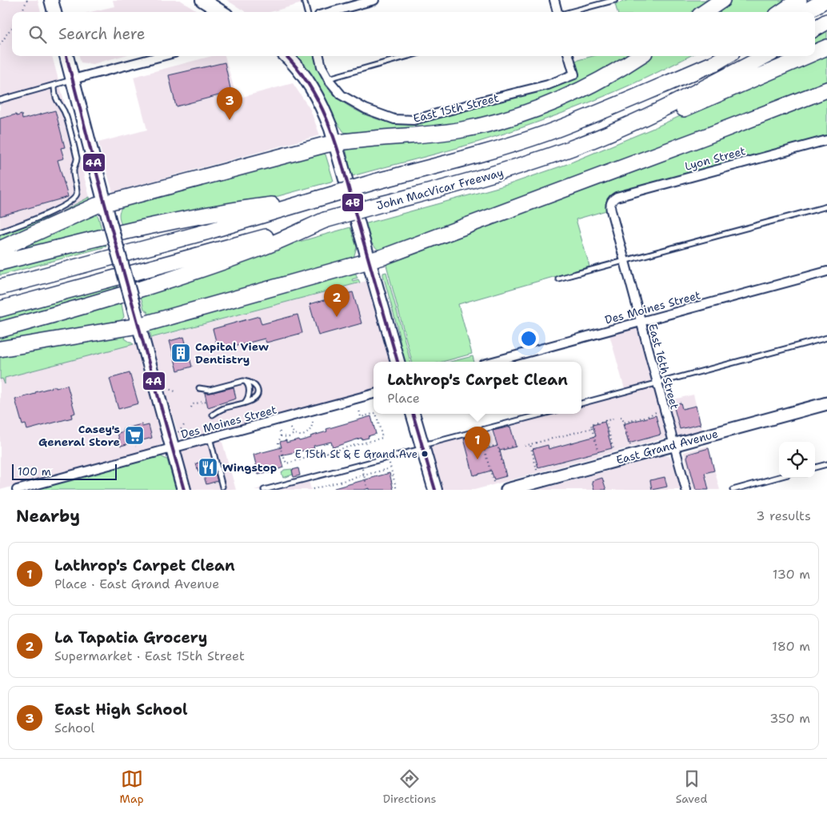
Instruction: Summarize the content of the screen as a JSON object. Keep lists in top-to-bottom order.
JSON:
{
  "streets": {
    "highway": ["John MacVicar Freeway"],
    "main road": ["East Grand Avenue"],
    "street": [
      "East 15th Street",
      "Lyon Street",
      "Des Moines Street",
      "East 16th Street"
    ]
  },
  "crossings": [
    ["Lyon Street", "East 16th Street"],
    ["Des Moines Street", "East 16th Street"],
    ["East 16th Street", "East Grand Avenue"]
  ],
  "places": {
    "building": ["Capital View Dentistry"],
    "supermarket": ["Casey's General Store"],
    "other": ["E 15th St & E Grand Ave"],
    "restaurant": ["Wingstop"]
  },
  "lines": ["transit line 4A", "transit line 4B"],
  "scale_bar": "100 m",
  "page": {
    "search": "Search here",
    "pins": ["3", "2", "1"],
    "popup": ["Lathrop's Carpet Clean", "Place"],
    "scale": "100 m",
    "heading": ["Nearby", "3 results"],
    "list": [
      {
        "mark": "1",
        "name": "Lathrop's Carpet Clean",
        "note": "Place · East Grand Avenue",
        "value": "130 m"
      },
      {
        "mark": "2",
        "name": "La Tapatia Grocery",
        "note": "Supermarket · East 15th Street",
        "value": "180 m"
      },
      {
        "mark": "3",
        "name": "East High School",
        "note": "School",
        "value": "350 m"
      }
    ],
    "nav": ["Map", "Directions", "Saved"]
  }
}
